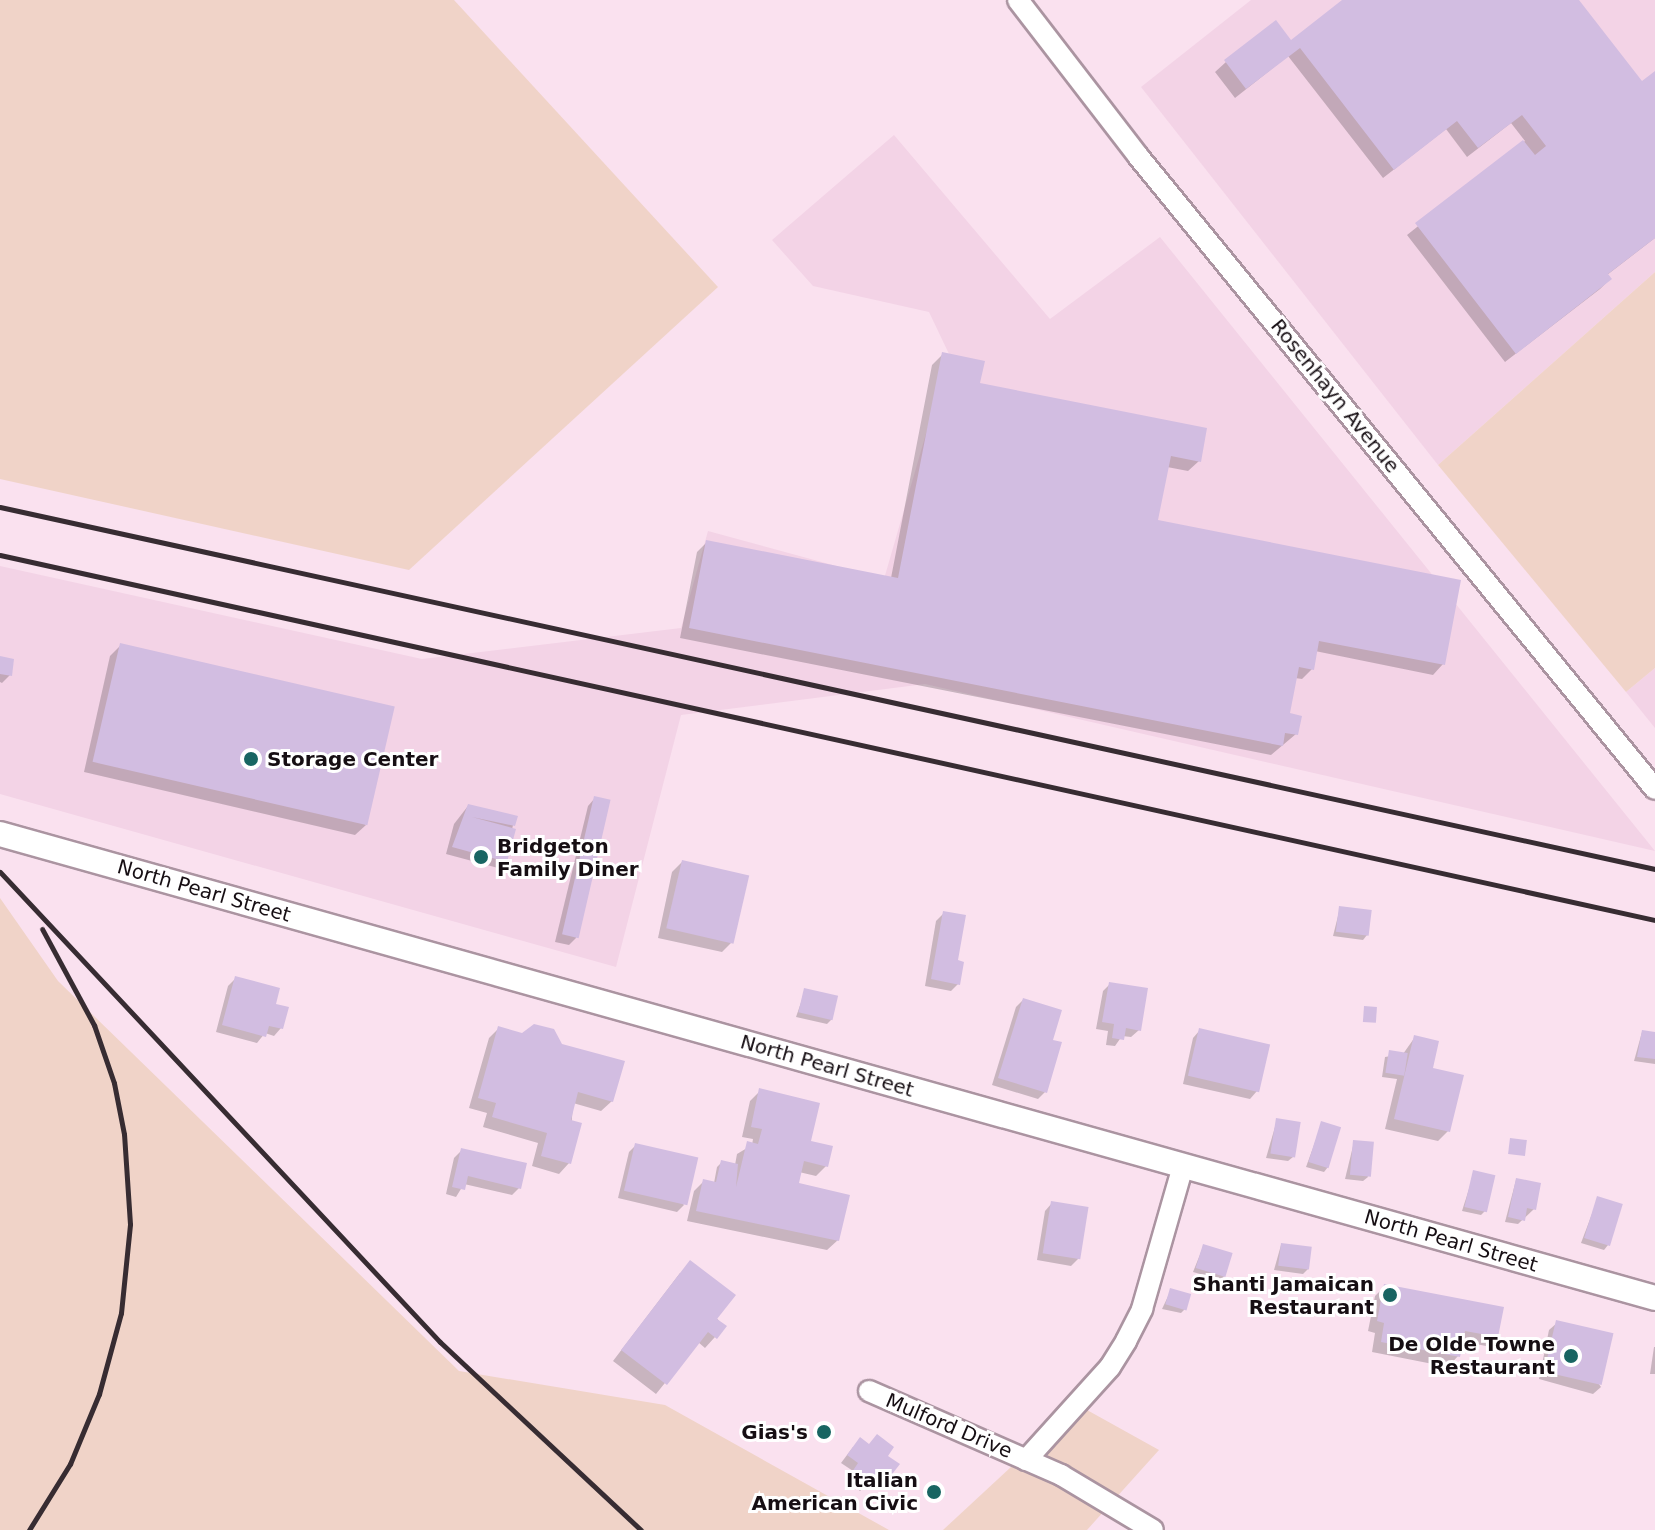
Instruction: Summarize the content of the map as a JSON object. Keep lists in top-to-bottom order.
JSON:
{
  "streets": {
    "main road": ["North Pearl Street"],
    "street": ["Rosenhayn Avenue", "Mulford Drive"]
  },
  "crossings": [
    ["North Pearl Street", "Mulford Drive"]
  ],
  "places": [
    "Storage Center",
    "Bridgeton Family Diner",
    "Shanti Jamaican Restaurant",
    "De Olde Towne Restaurant",
    "Gias's",
    "Italian American Civic"
  ]
}
